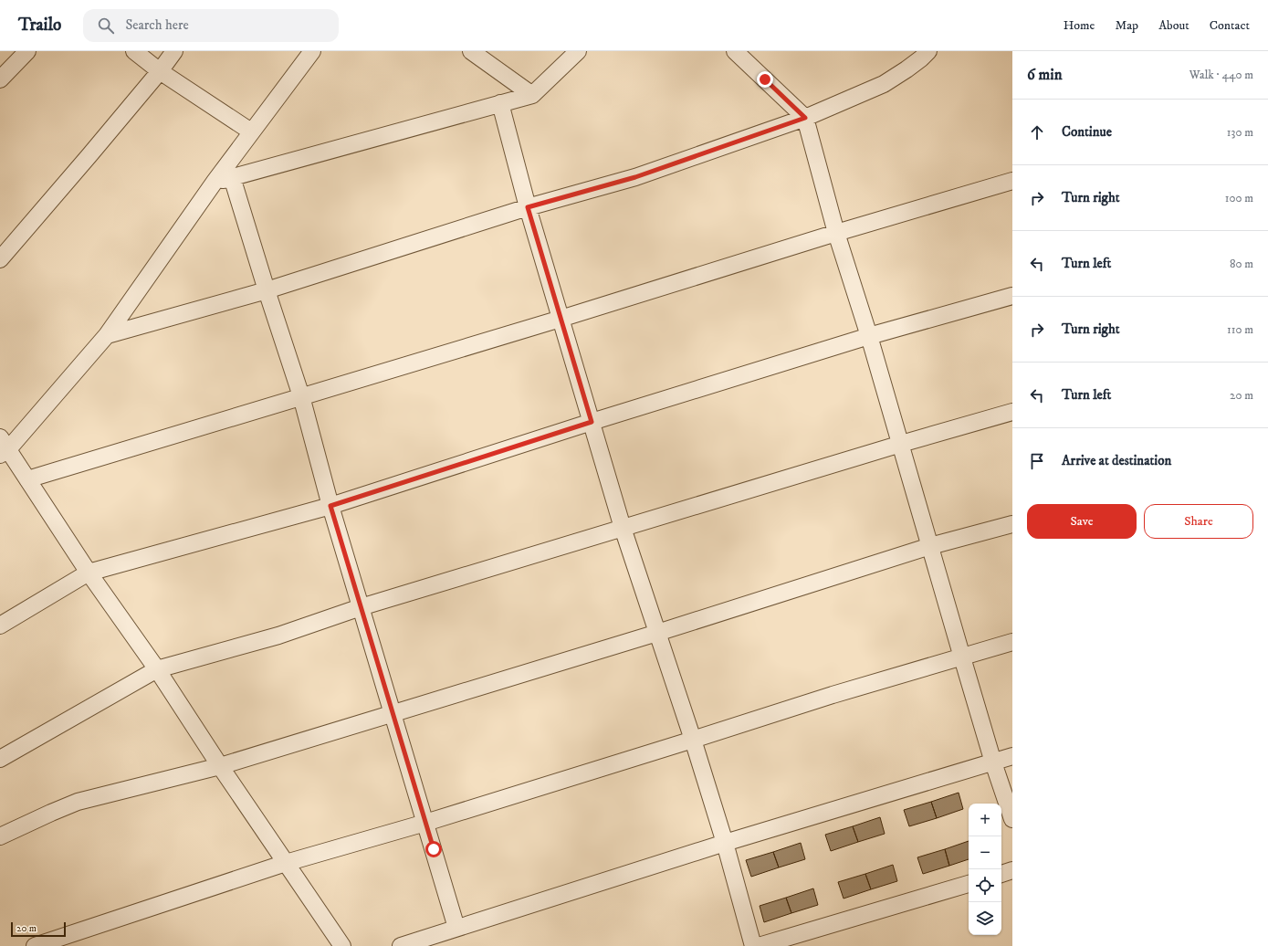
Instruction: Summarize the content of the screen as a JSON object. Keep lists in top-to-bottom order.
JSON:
{
  "scale_bar": "20 m",
  "page": {
    "header": "Trailo",
    "search": "Search here",
    "nav": [
      "Home",
      "Map",
      "About",
      "Contact"
    ],
    "heading": ["6 min", "Walk · 440 m"],
    "list": [
      ["Continue", "130 m"],
      ["Turn right", "100 m"],
      ["Turn left", "80 m"],
      ["Turn right", "110 m"],
      ["Turn left", "20 m"],
      "Arrive at destination"
    ],
    "buttons": ["Save", "Share"],
    "map_buttons": ["+", "−"],
    "scale": "20 m"
  }
}
